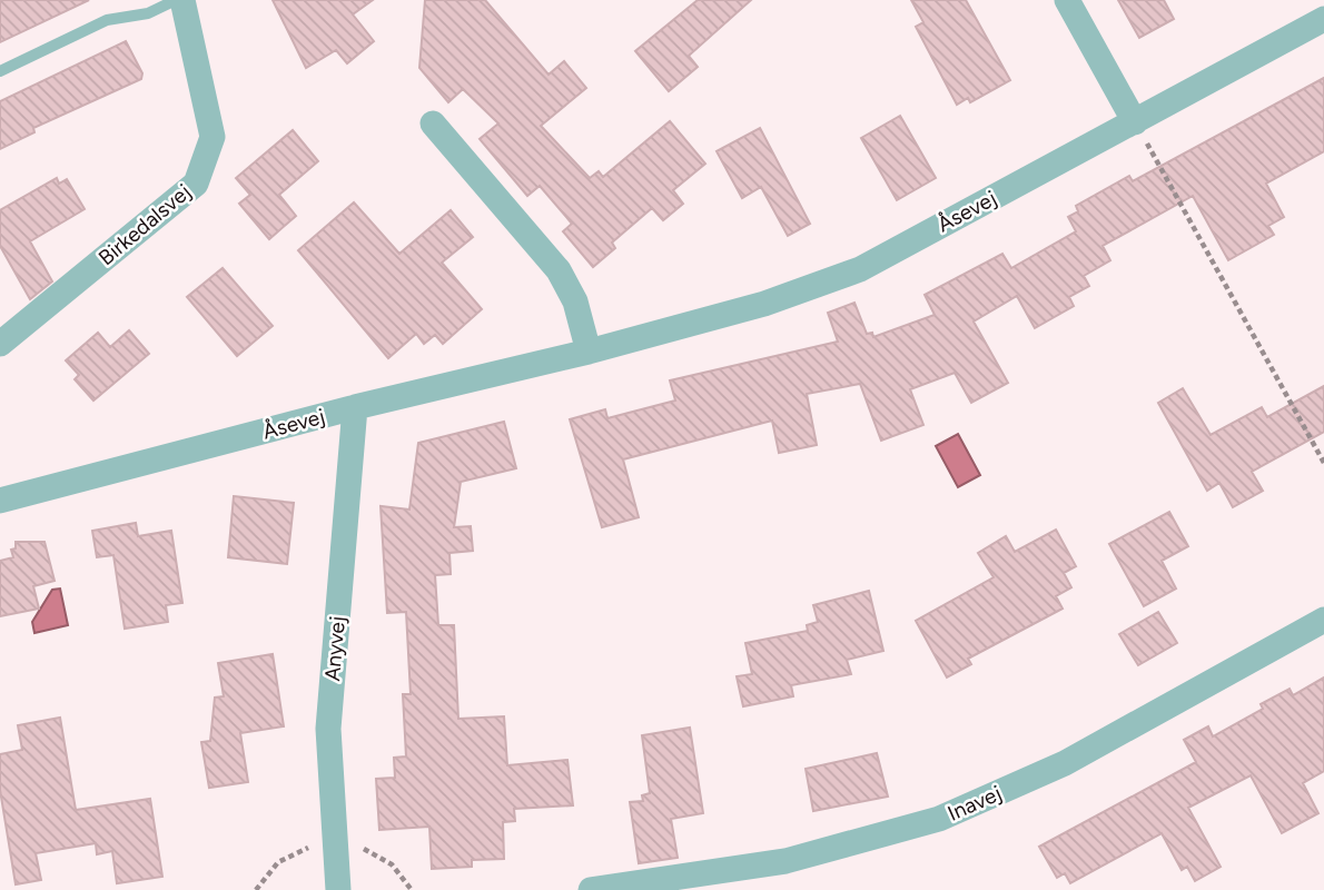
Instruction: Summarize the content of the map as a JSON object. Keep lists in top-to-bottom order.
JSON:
{
  "streets": {
    "street": [
      "Åsevej",
      "Birkedalsvej",
      "Anyvej",
      "Inavej"
    ]
  },
  "crossings": [
    ["Åsevej", "Anyvej"]
  ]
}
